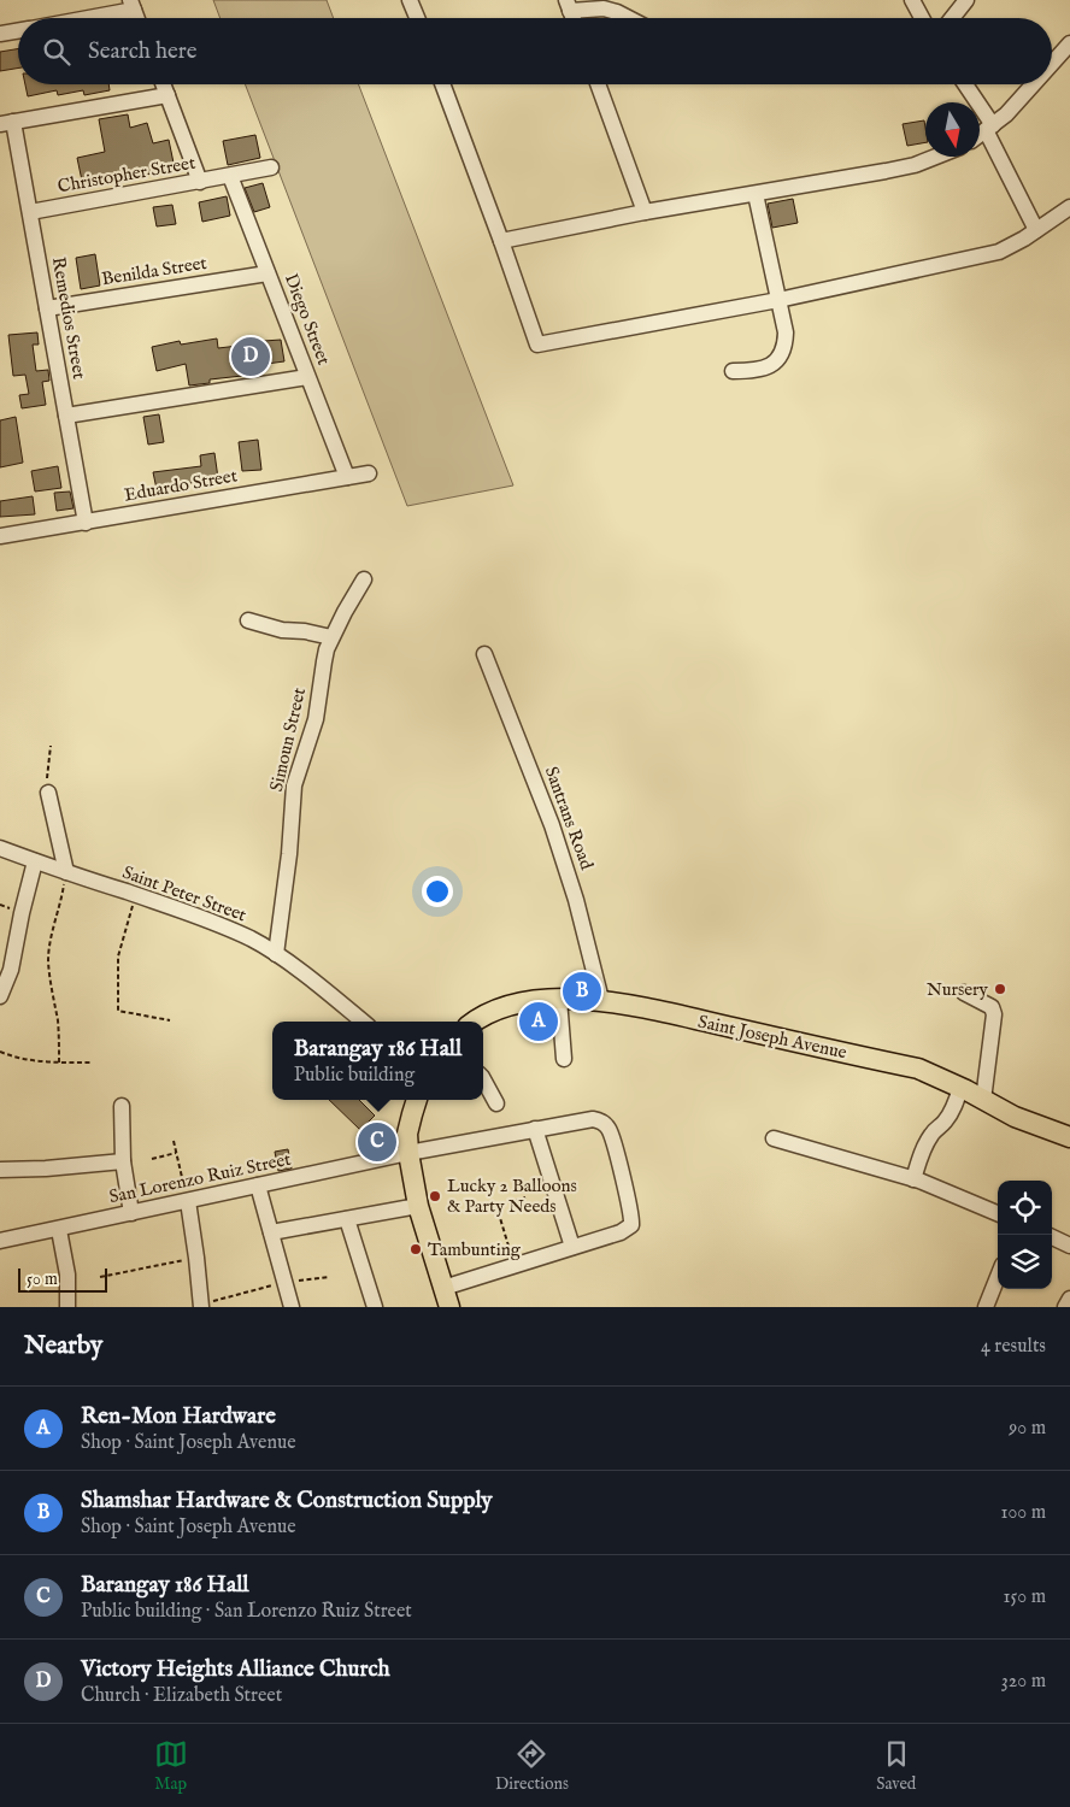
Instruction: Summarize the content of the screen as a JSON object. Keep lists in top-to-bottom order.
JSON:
{
  "streets": {
    "main road": ["Saint Joseph Avenue"],
    "street": [
      "Christopher Street",
      "Benilda Street",
      "Remedios Street",
      "Diego Street",
      "Eduardo Street",
      "Simoun Street",
      "Santrans Road",
      "Saint Peter Street",
      "San Lorenzo Ruiz Street"
    ]
  },
  "crossings": [
    ["Christopher Street", "Remedios Street"],
    ["Christopher Street", "Diego Street"],
    ["Benilda Street", "Remedios Street"],
    ["Benilda Street", "Diego Street"],
    ["Remedios Street", "Eduardo Street"],
    ["Diego Street", "Eduardo Street"],
    ["Simoun Street", "Saint Peter Street"],
    ["Santrans Road", "Saint Joseph Avenue"]
  ],
  "places": ["Nursery", "Lucky 2 Balloons & Party Needs", "Tambunting"],
  "scale_bar": "50 m",
  "north": "bottom",
  "page": {
    "search": "Search here",
    "pins": [
      "D",
      "B",
      "A",
      "C"
    ],
    "popup": ["Barangay 186 Hall", "Public building"],
    "scale": "50 m",
    "heading": ["Nearby", "4 results"],
    "list": [
      {
        "mark": "A",
        "name": "Ren-Mon Hardware",
        "note": "Shop · Saint Joseph Avenue",
        "value": "90 m"
      },
      {
        "mark": "B",
        "name": "Shamshar Hardware & Construction Supply",
        "note": "Shop · Saint Joseph Avenue",
        "value": "100 m"
      },
      {
        "mark": "C",
        "name": "Barangay 186 Hall",
        "note": "Public building · San Lorenzo Ruiz Street",
        "value": "150 m"
      },
      {
        "mark": "D",
        "name": "Victory Heights Alliance Church",
        "note": "Church · Elizabeth Street",
        "value": "320 m"
      }
    ],
    "nav": ["Map", "Directions", "Saved"]
  }
}
